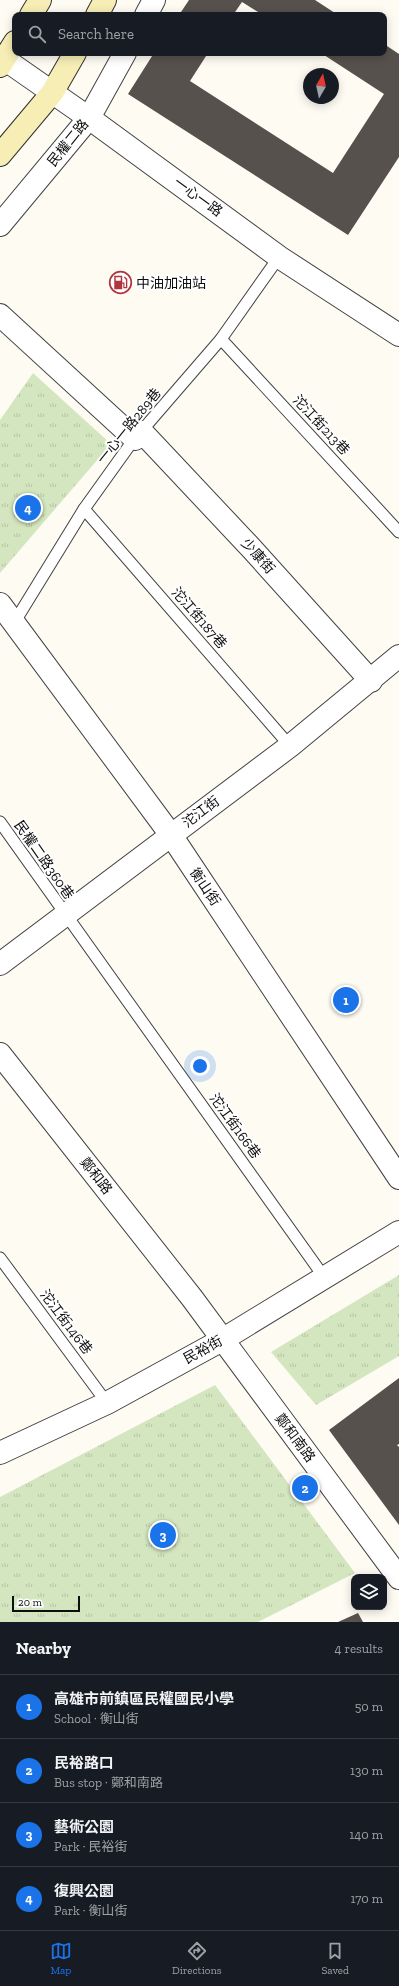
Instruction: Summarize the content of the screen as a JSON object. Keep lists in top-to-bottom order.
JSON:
{
  "streets": {
    "street": [
      "民權二路",
      "一心一路",
      "少康街",
      "沱江街",
      "衡山街",
      "鄭和路",
      "民裕街",
      "鄭和南路"
    ],
    "lane": [
      "沱江街213巷",
      "一心一路289巷",
      "沱江街187巷",
      "民權二路360巷",
      "沱江街166巷",
      "沱江街146巷"
    ]
  },
  "crossings": [
    ["民權二路", "一心一路"],
    ["一心一路", "一心一路289巷"],
    ["沱江街213巷", "一心一路289巷"],
    ["一心一路289巷", "少康街"],
    ["一心一路289巷", "沱江街187巷"],
    ["一心一路289巷", "衡山街"],
    ["少康街", "沱江街"],
    ["沱江街187巷", "沱江街"],
    ["沱江街", "民權二路360巷"],
    ["沱江街", "衡山街"],
    ["沱江街", "沱江街166巷"],
    ["民權二路360巷", "沱江街166巷"],
    ["沱江街166巷", "民裕街"],
    ["鄭和路", "鄭和南路"],
    ["沱江街146巷", "民裕街"],
    ["民裕街", "鄭和南路"]
  ],
  "places": {
    "fuel station": ["中油加油站"]
  },
  "scale_bar": "20 m",
  "north": "top",
  "page": {
    "search": "Search here",
    "pins": [
      "4",
      "1",
      "2",
      "3"
    ],
    "scale": "20 m",
    "heading": ["Nearby", "4 results"],
    "list": [
      {
        "mark": "1",
        "name": "高雄市前鎮區民權國民小學",
        "note": "School · 衡山街",
        "value": "50 m"
      },
      {
        "mark": "2",
        "name": "民裕路口",
        "note": "Bus stop · 鄭和南路",
        "value": "130 m"
      },
      {
        "mark": "3",
        "name": "藝術公園",
        "note": "Park · 民裕街",
        "value": "140 m"
      },
      {
        "mark": "4",
        "name": "復興公園",
        "note": "Park · 衡山街",
        "value": "170 m"
      }
    ],
    "nav": ["Map", "Directions", "Saved"]
  }
}
